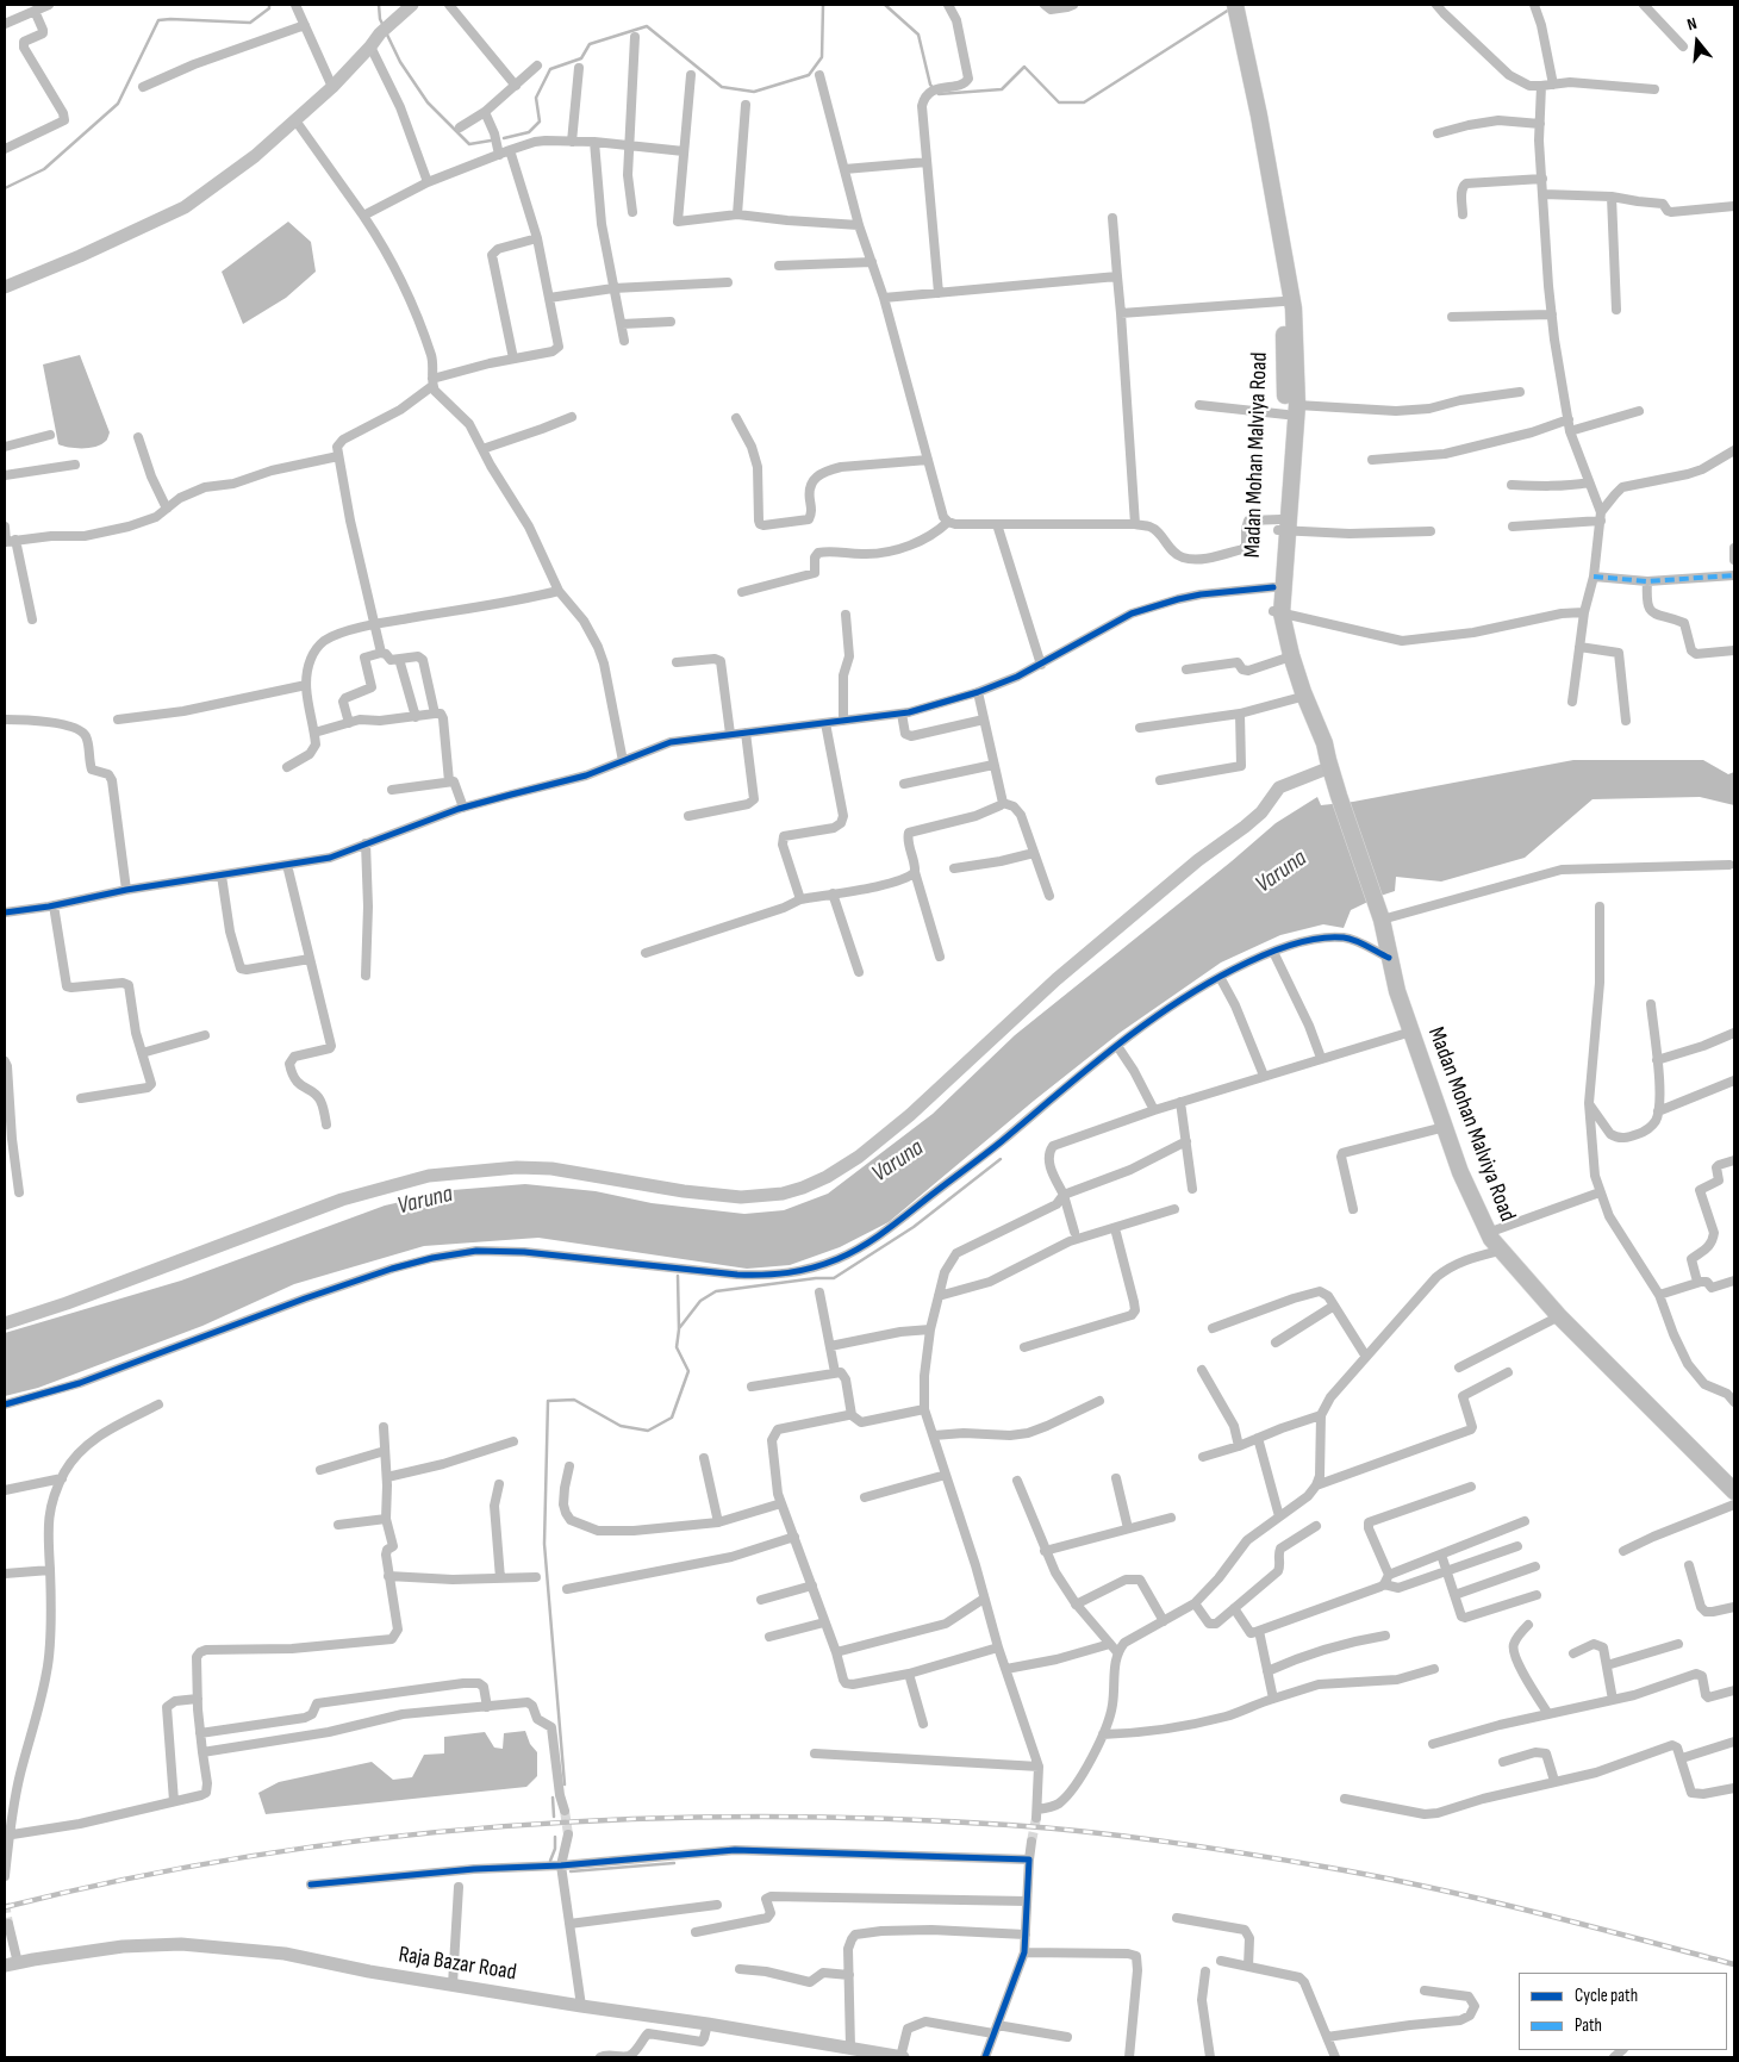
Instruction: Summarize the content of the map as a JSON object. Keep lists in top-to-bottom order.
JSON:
{
  "streets": {
    "highway": ["Madan Mohan Malviya Road"],
    "street": ["Raja Bazar Road"]
  },
  "water": ["Varuna"],
  "legend": ["Cycle path", "Path"],
  "north": "top"
}
